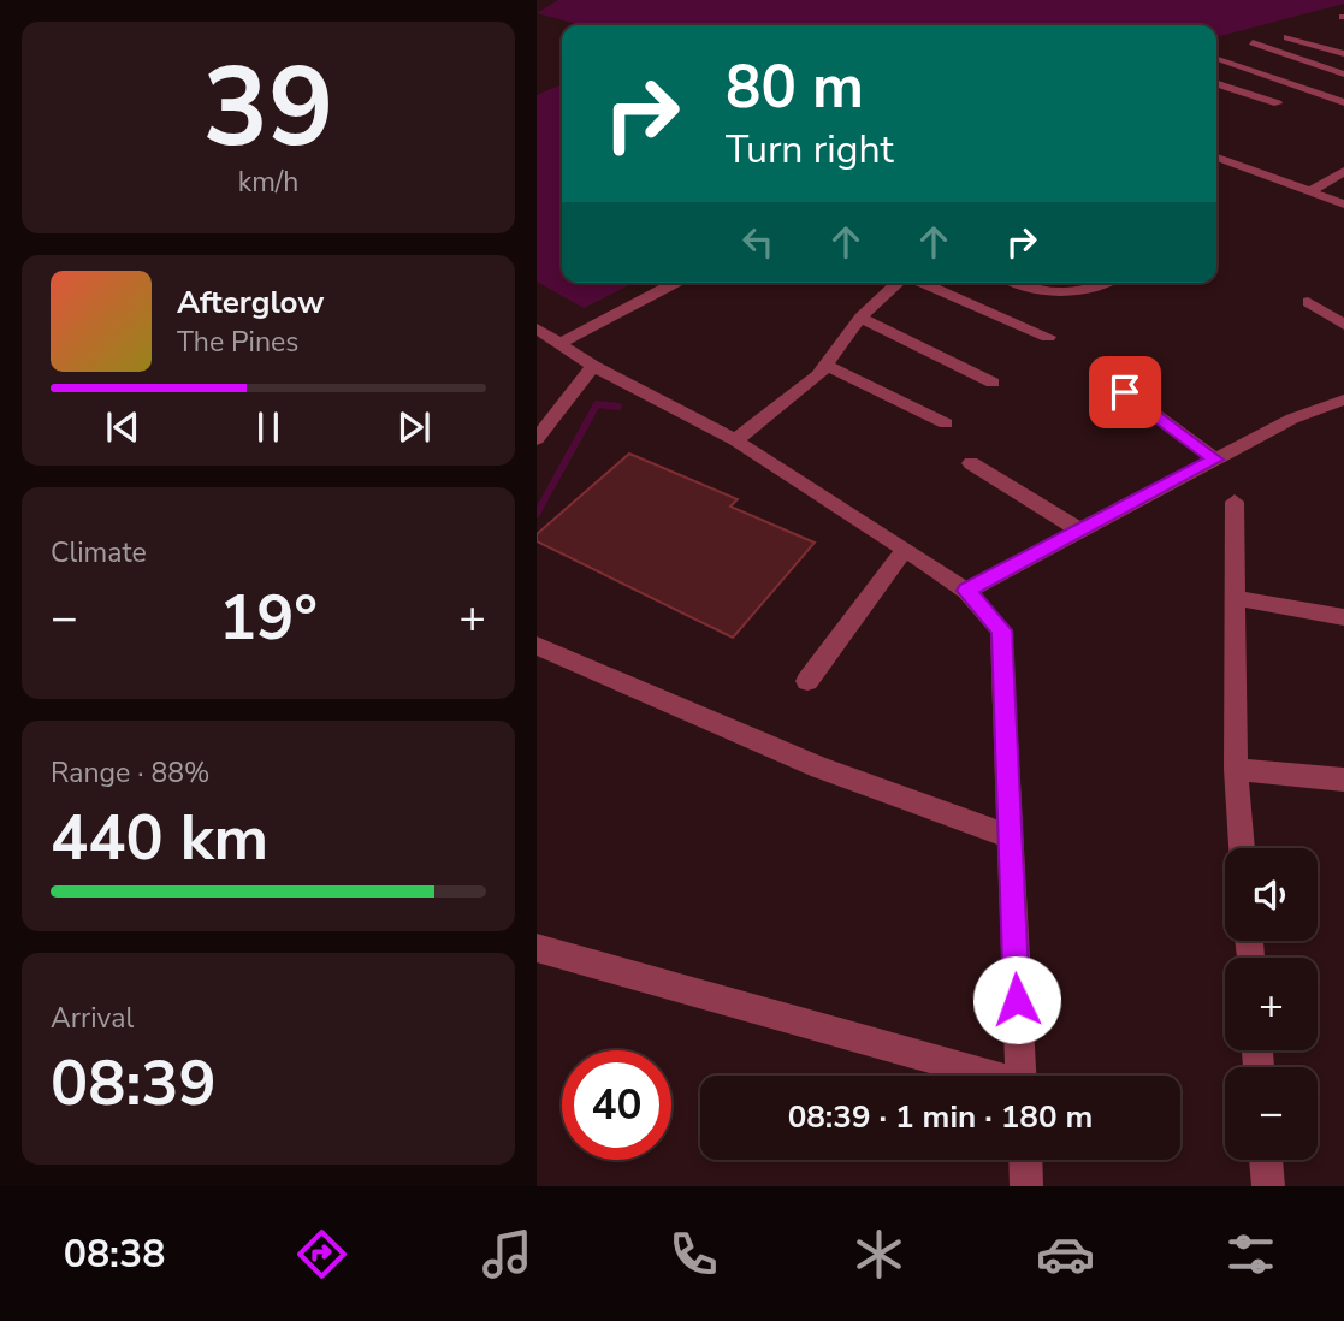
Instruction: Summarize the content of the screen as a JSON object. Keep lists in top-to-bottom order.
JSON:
{
  "page": {
    "tile": [
      ["39", "km/h"],
      "Climate",
      ["Range · 88%", "440 km"],
      ["Arrival", "08:39"]
    ],
    "turn": ["80 m", "Turn right"],
    "song": ["Afterglow", "The Pines"],
    "heat": ["−", "19°", "+"],
    "map_buttons": ["+", "−"],
    "limit": "40",
    "trip": "08:39 · 1 min · 180 m",
    "tabs": "08:38"
  }
}
